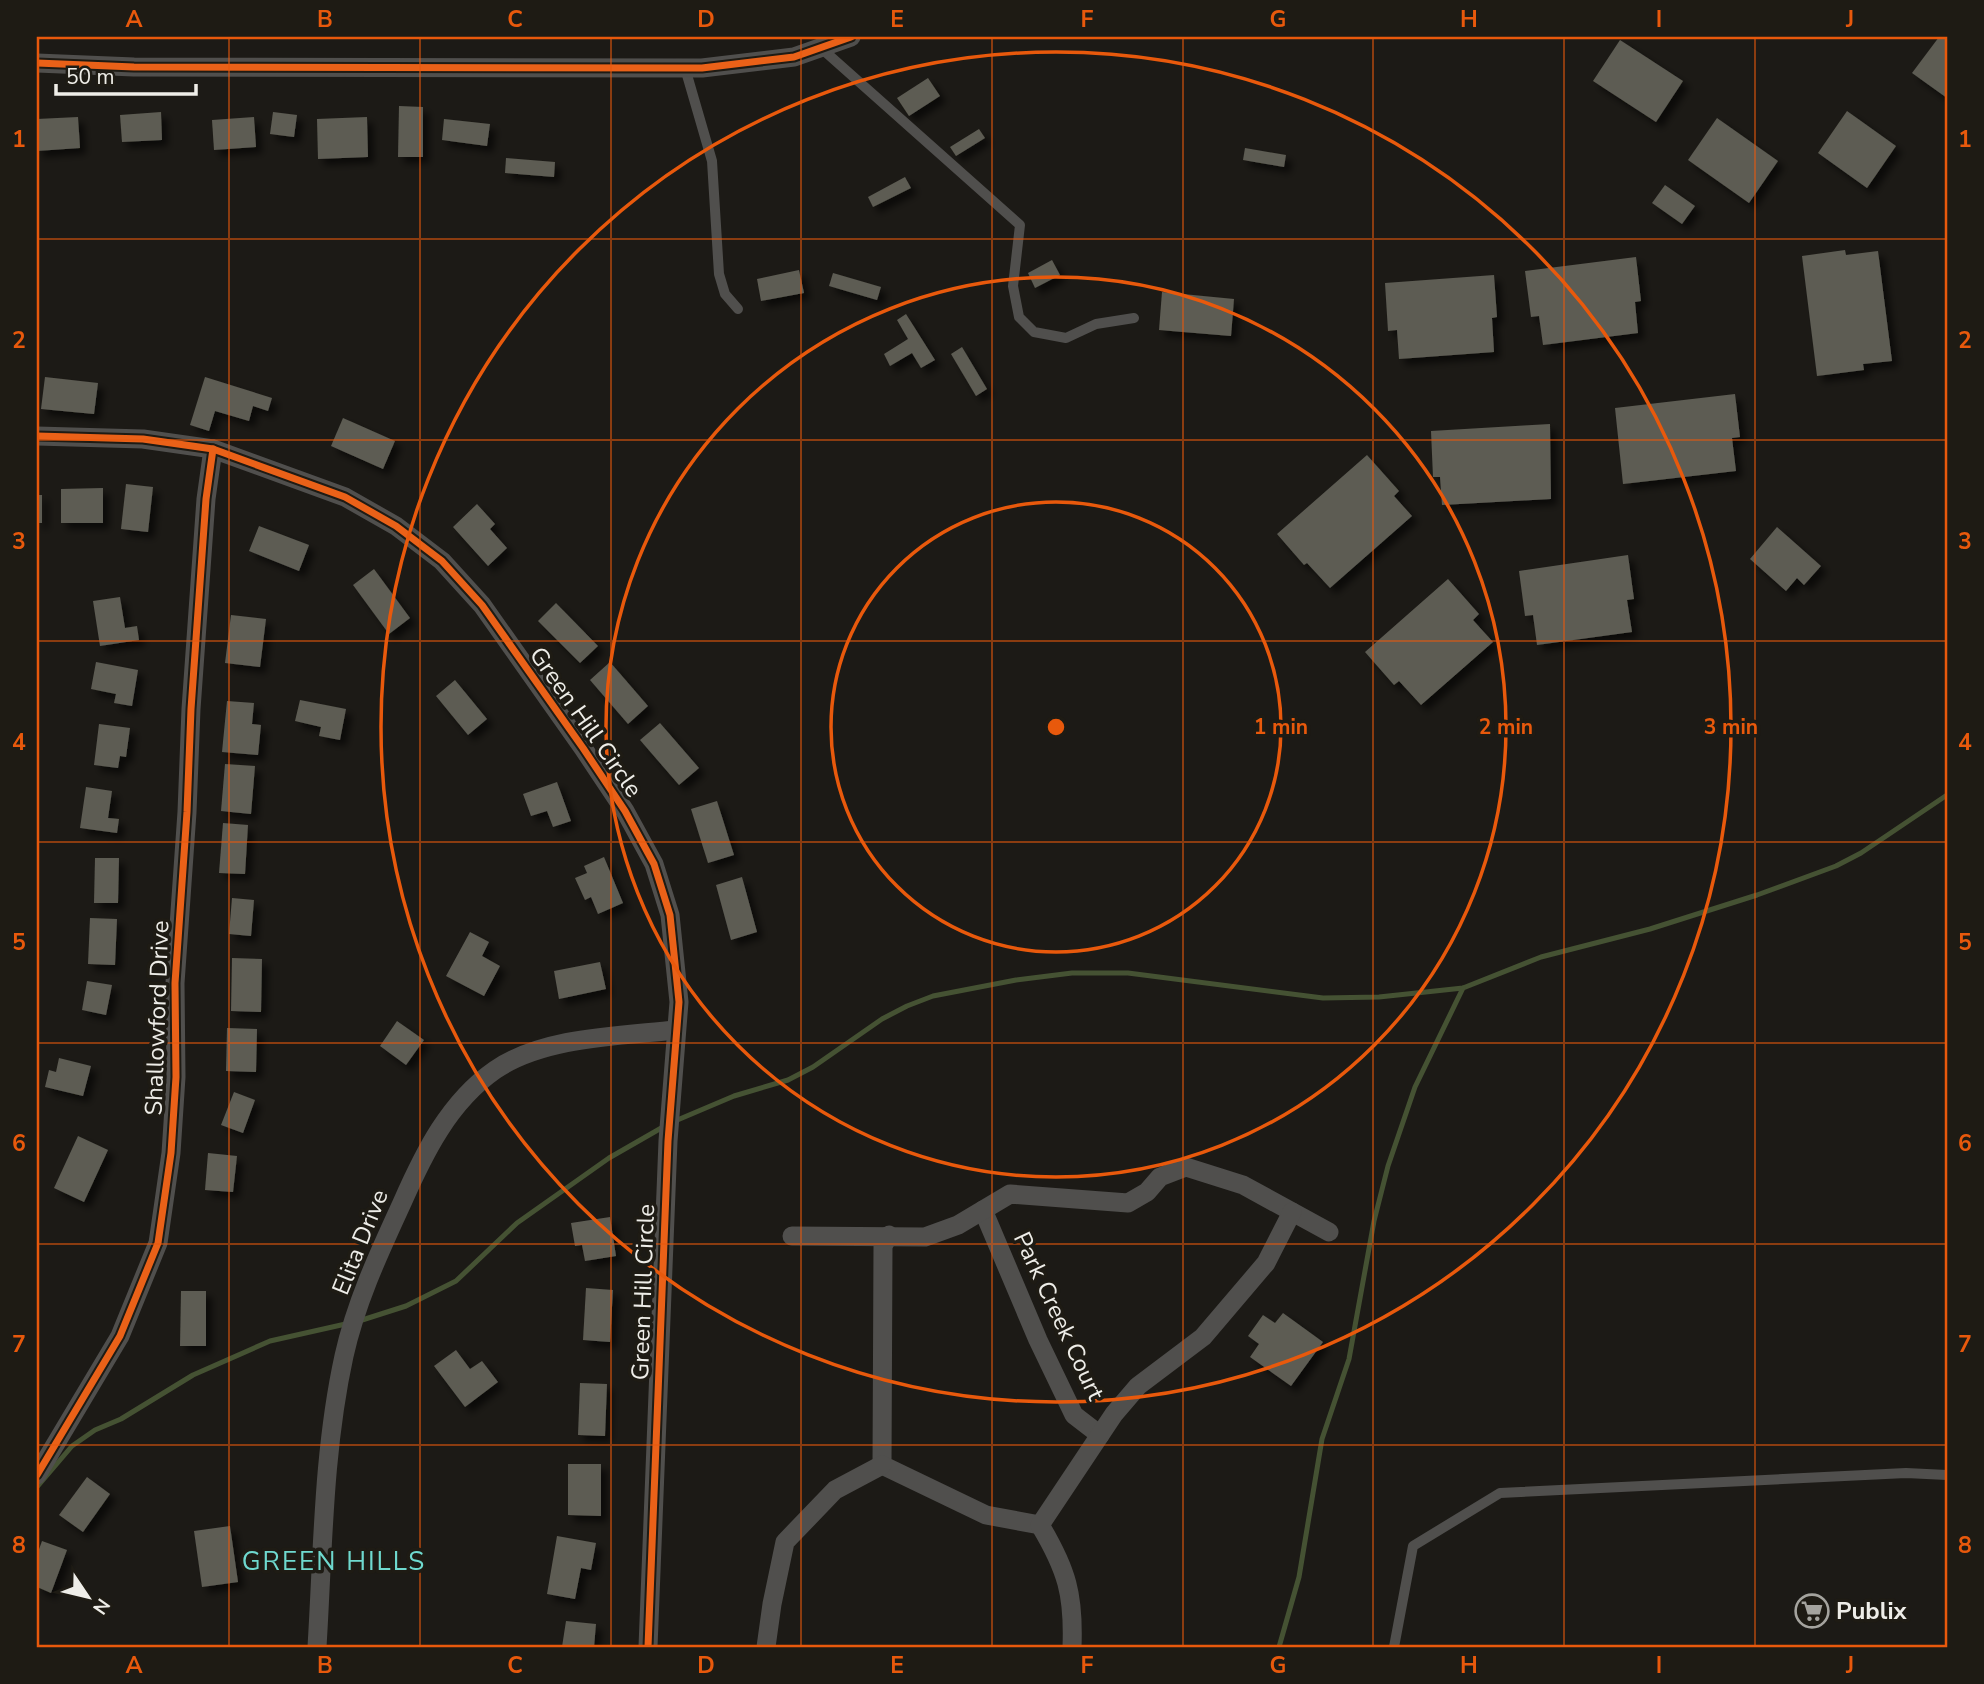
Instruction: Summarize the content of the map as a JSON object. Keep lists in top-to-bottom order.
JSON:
{
  "streets": {
    "street": [
      "Green Hill Circle",
      "Shallowford Drive",
      "Elita Drive",
      "Park Creek Court"
    ]
  },
  "crossings": [
    ["Green Hill Circle", "Shallowford Drive"],
    ["Green Hill Circle", "Elita Drive"]
  ],
  "districts": ["GREEN HILLS"],
  "places": {
    "supermarket": ["Publix"]
  },
  "scale_bar": "50 m",
  "north": "bottom right",
  "grid": {
    "columns": [
      "A",
      "B",
      "C",
      "D",
      "E",
      "F",
      "G",
      "H",
      "I",
      "J"
    ],
    "rows": [
      "1",
      "2",
      "3",
      "4",
      "5",
      "6",
      "7",
      "8"
    ]
  },
  "rings": ["1 min", "2 min", "3 min"]
}
